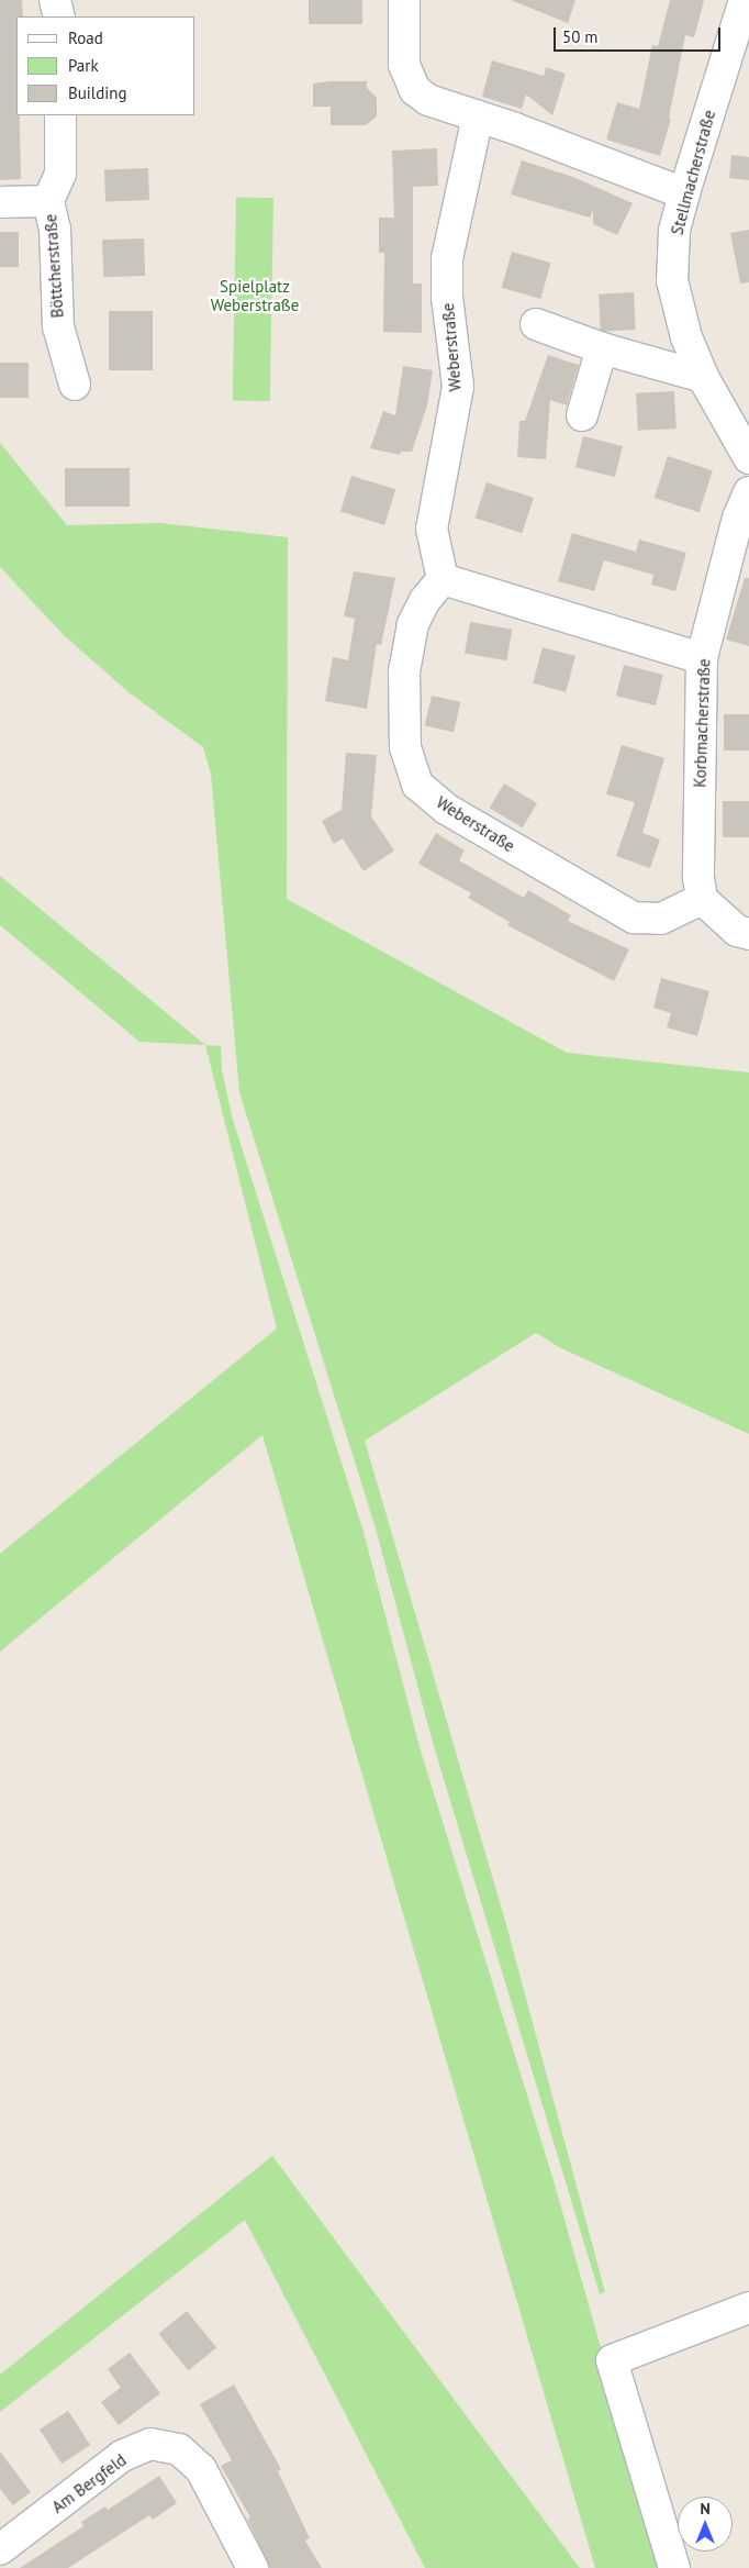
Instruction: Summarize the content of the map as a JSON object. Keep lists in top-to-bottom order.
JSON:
{
  "streets": {
    "street": [
      "Stellmacherstraße",
      "Böttcherstraße",
      "Weberstraße",
      "Korbmacherstraße",
      "Am Bergfeld"
    ]
  },
  "crossings": [
    ["Weberstraße", "Korbmacherstraße"]
  ],
  "parks": ["Spielplatz Weberstraße"],
  "legend": ["Road", "Park", "Building"],
  "scale_bar": "50 m",
  "north": "top"
}
